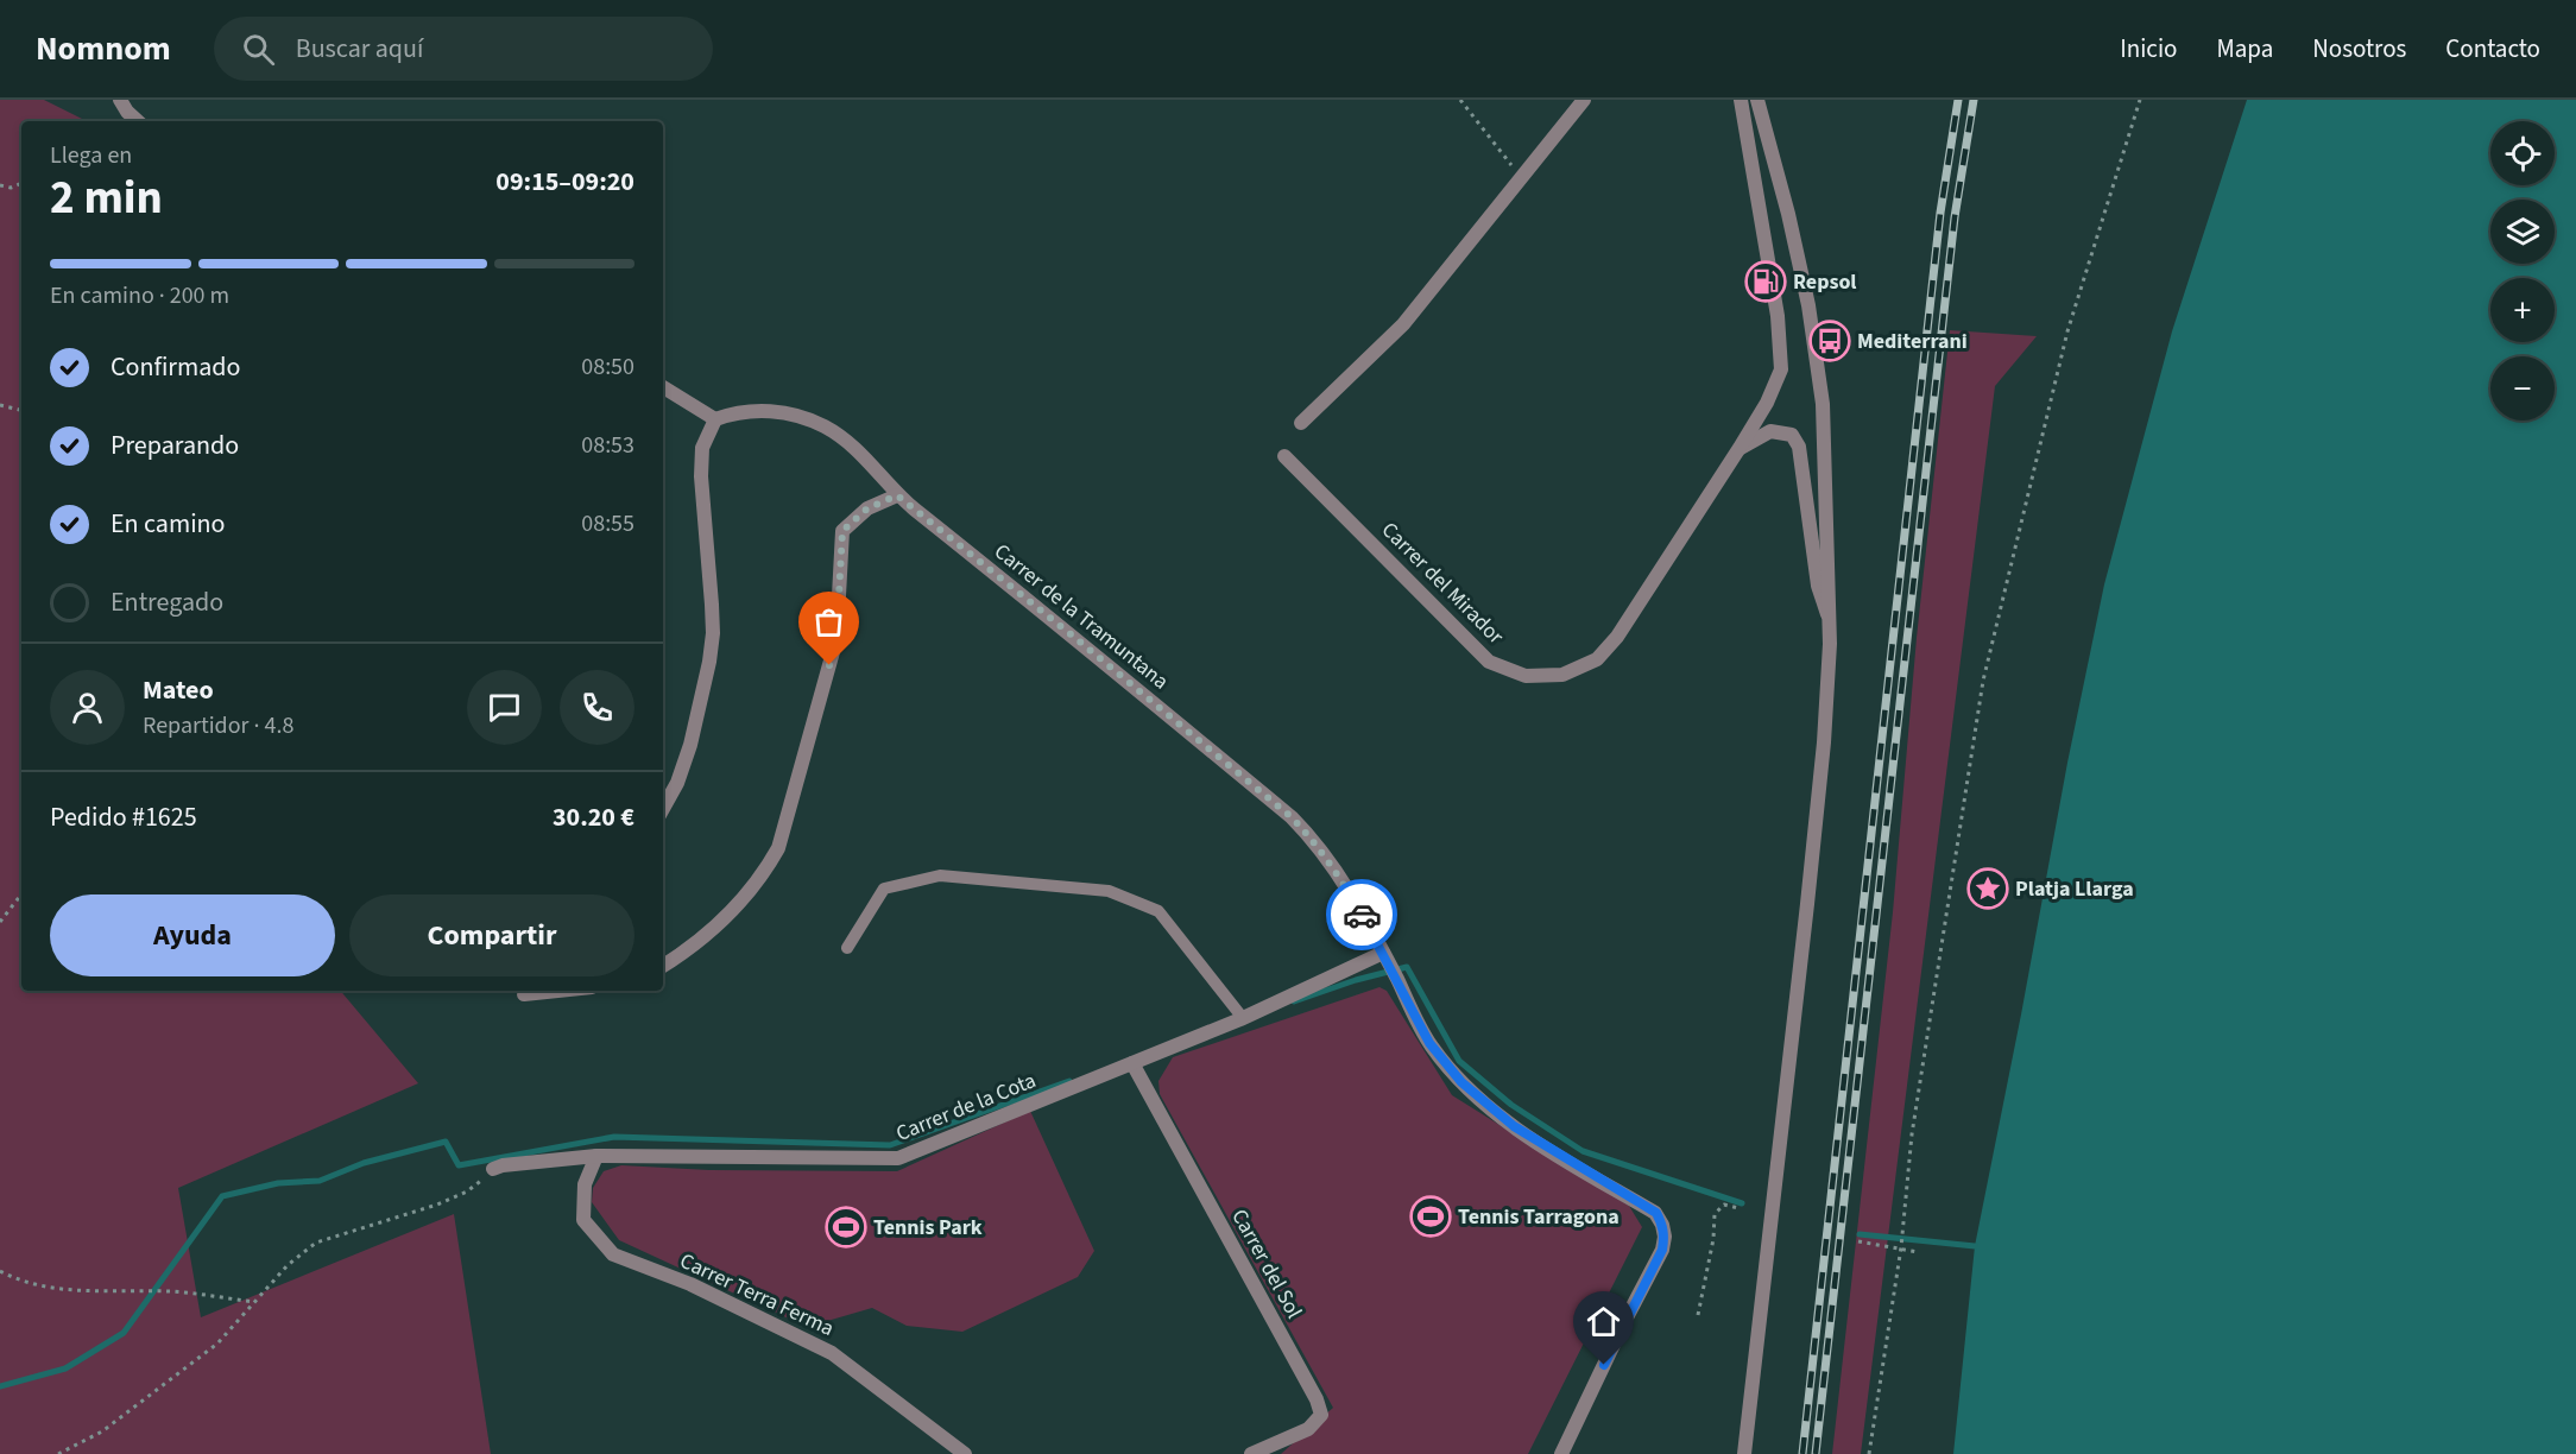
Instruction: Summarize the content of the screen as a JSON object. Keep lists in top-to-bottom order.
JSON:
{
  "streets": {
    "street": [
      "Carrer del Mirador",
      "Carrer de la Tramuntana",
      "Carrer de la Cota",
      "Carrer del Sol",
      "Carrer Terra Ferma"
    ]
  },
  "crossings": [
    ["Carrer de la Tramuntana", "Carrer de la Cota"],
    ["Carrer de la Cota", "Carrer del Sol"],
    ["Carrer de la Cota", "Carrer Terra Ferma"]
  ],
  "places": {
    "fuel station": ["Repsol"],
    "bus stop": ["Mediterrani"],
    "place": ["Platja Llarga"],
    "sports": ["Tennis Tarragona", "Tennis Park"]
  },
  "page": {
    "header": "Nomnom",
    "search": "Buscar aquí",
    "nav": [
      "Inicio",
      "Mapa",
      "Nosotros",
      "Contacto"
    ],
    "map_buttons": ["+", "−"],
    "heading": ["2 min", "Llega en", "09:15–09:20"],
    "panel": [
      "Mateo",
      "Repartidor · 4.8",
      "Pedido #1625",
      "30.20 €"
    ],
    "bar": "En camino · 200 m",
    "list": [
      ["Confirmado", "08:50"],
      ["Preparando", "08:53"],
      ["En camino", "08:55"],
      "Entregado"
    ],
    "buttons": ["Ayuda", "Compartir"]
  }
}
